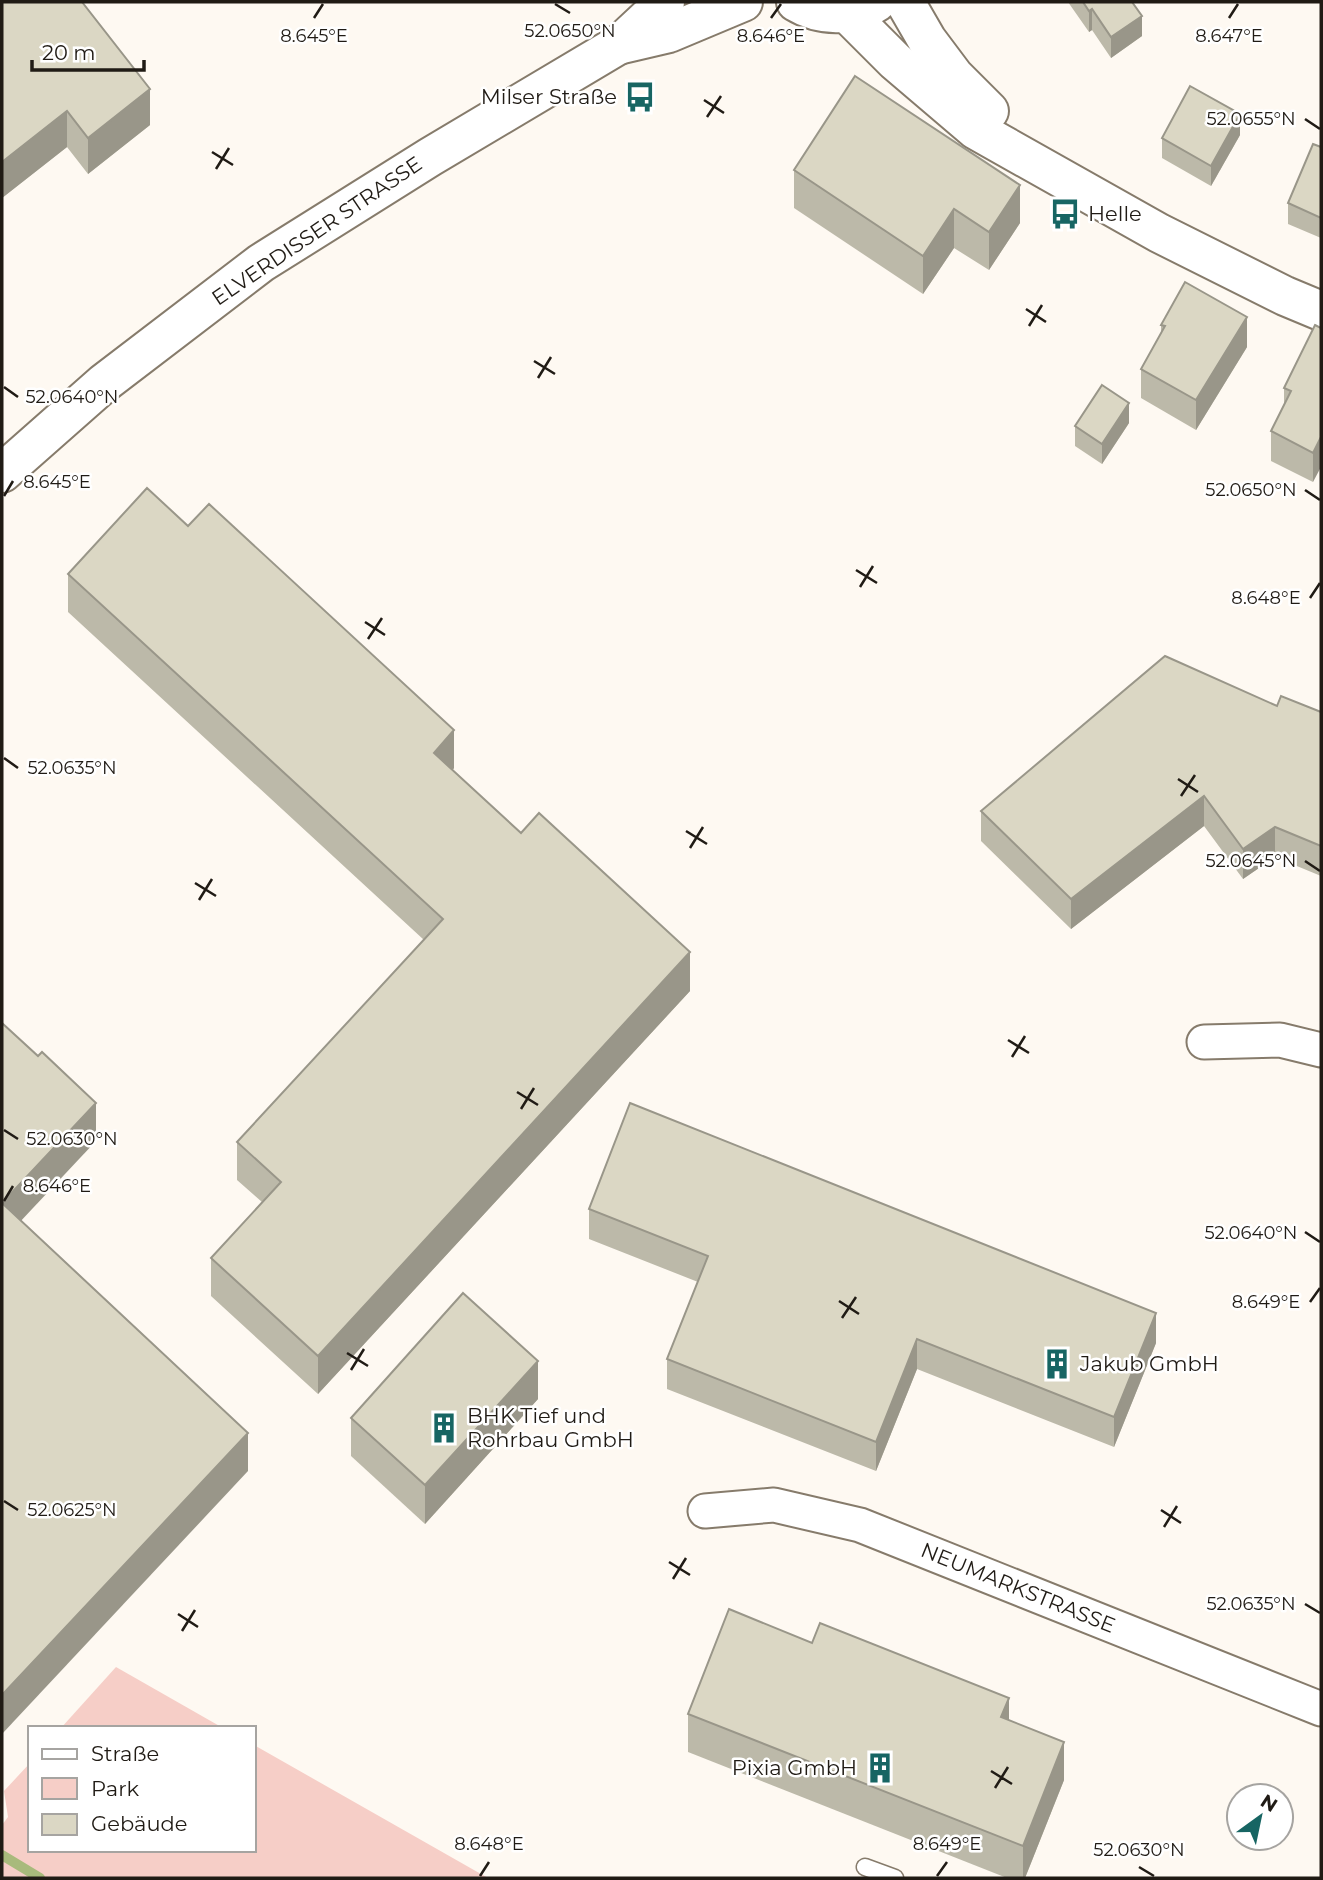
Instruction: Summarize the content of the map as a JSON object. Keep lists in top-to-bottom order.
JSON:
{
  "streets": {
    "main road": ["ELVERDISSER STRASSE"],
    "street": ["NEUMARKSTRASSE"]
  },
  "places": {
    "bus stop": ["Milser Straße", "Helle"],
    "building": ["Jakub GmbH", "BHK Tief und Rohrbau GmbH", "Pixia GmbH"]
  },
  "legend": ["Straße", "Park", "Gebäude"],
  "scale_bar": "20 m",
  "north": "top right",
  "coordinates": [
    "52.0650°N",
    "8.645°E",
    "8.646°E",
    "8.647°E",
    "52.0655°N",
    "52.0640°N",
    "8.648°E",
    "52.0635°N",
    "52.0645°N",
    "52.0630°N",
    "8.649°E",
    "52.0625°N"
  ]
}
